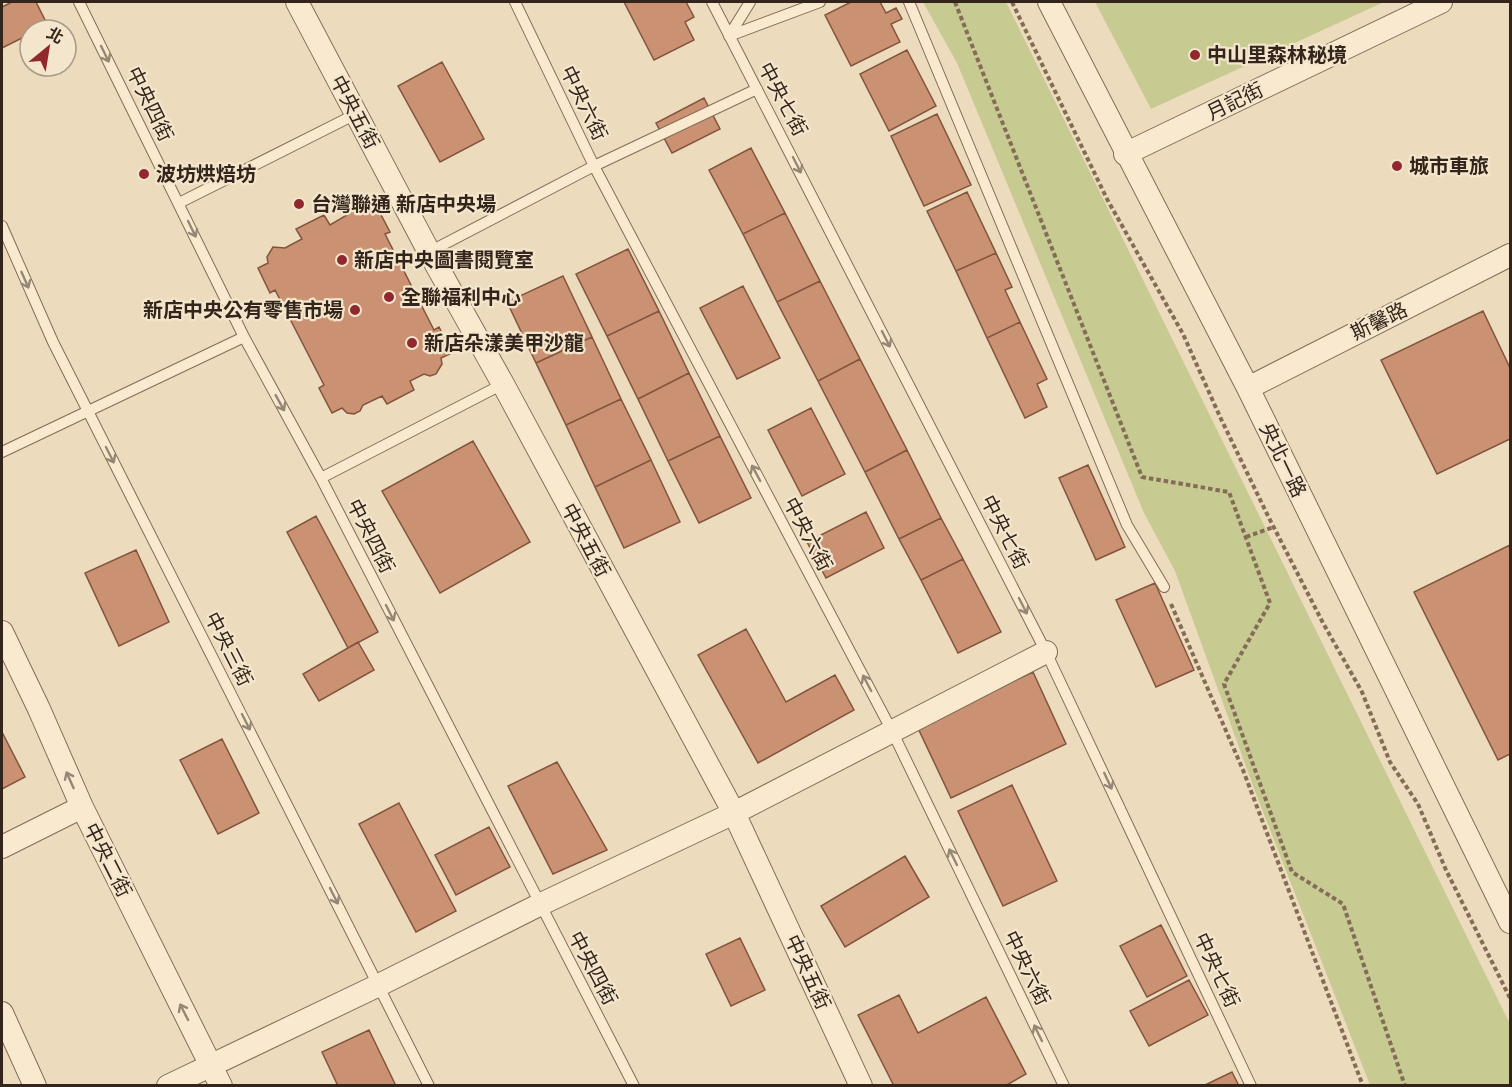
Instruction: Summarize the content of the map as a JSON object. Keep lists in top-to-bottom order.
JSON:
{
  "streets": {
    "street": [
      "月記街",
      "中央五街",
      "斯馨路",
      "央北一路",
      "中央二街"
    ],
    "lane": [
      "中央七街",
      "中央六街",
      "中央四街",
      "中央三街"
    ]
  },
  "crossings": [
    ["月記街", "央北一路"],
    ["斯馨路", "央北一路"]
  ],
  "one_way": [
    "中央七街",
    "中央六街",
    "中央四街",
    "中央三街",
    "中央二街"
  ],
  "places": [
    "中山里森林秘境",
    "城市車旅",
    "波坊烘焙坊",
    "台灣聯通 新店中央場",
    "新店中央圖書閱覽室",
    "全聯福利中心",
    "新店中央公有零售市場",
    "新店朵漾美甲沙龍"
  ],
  "north": "top right"
}
